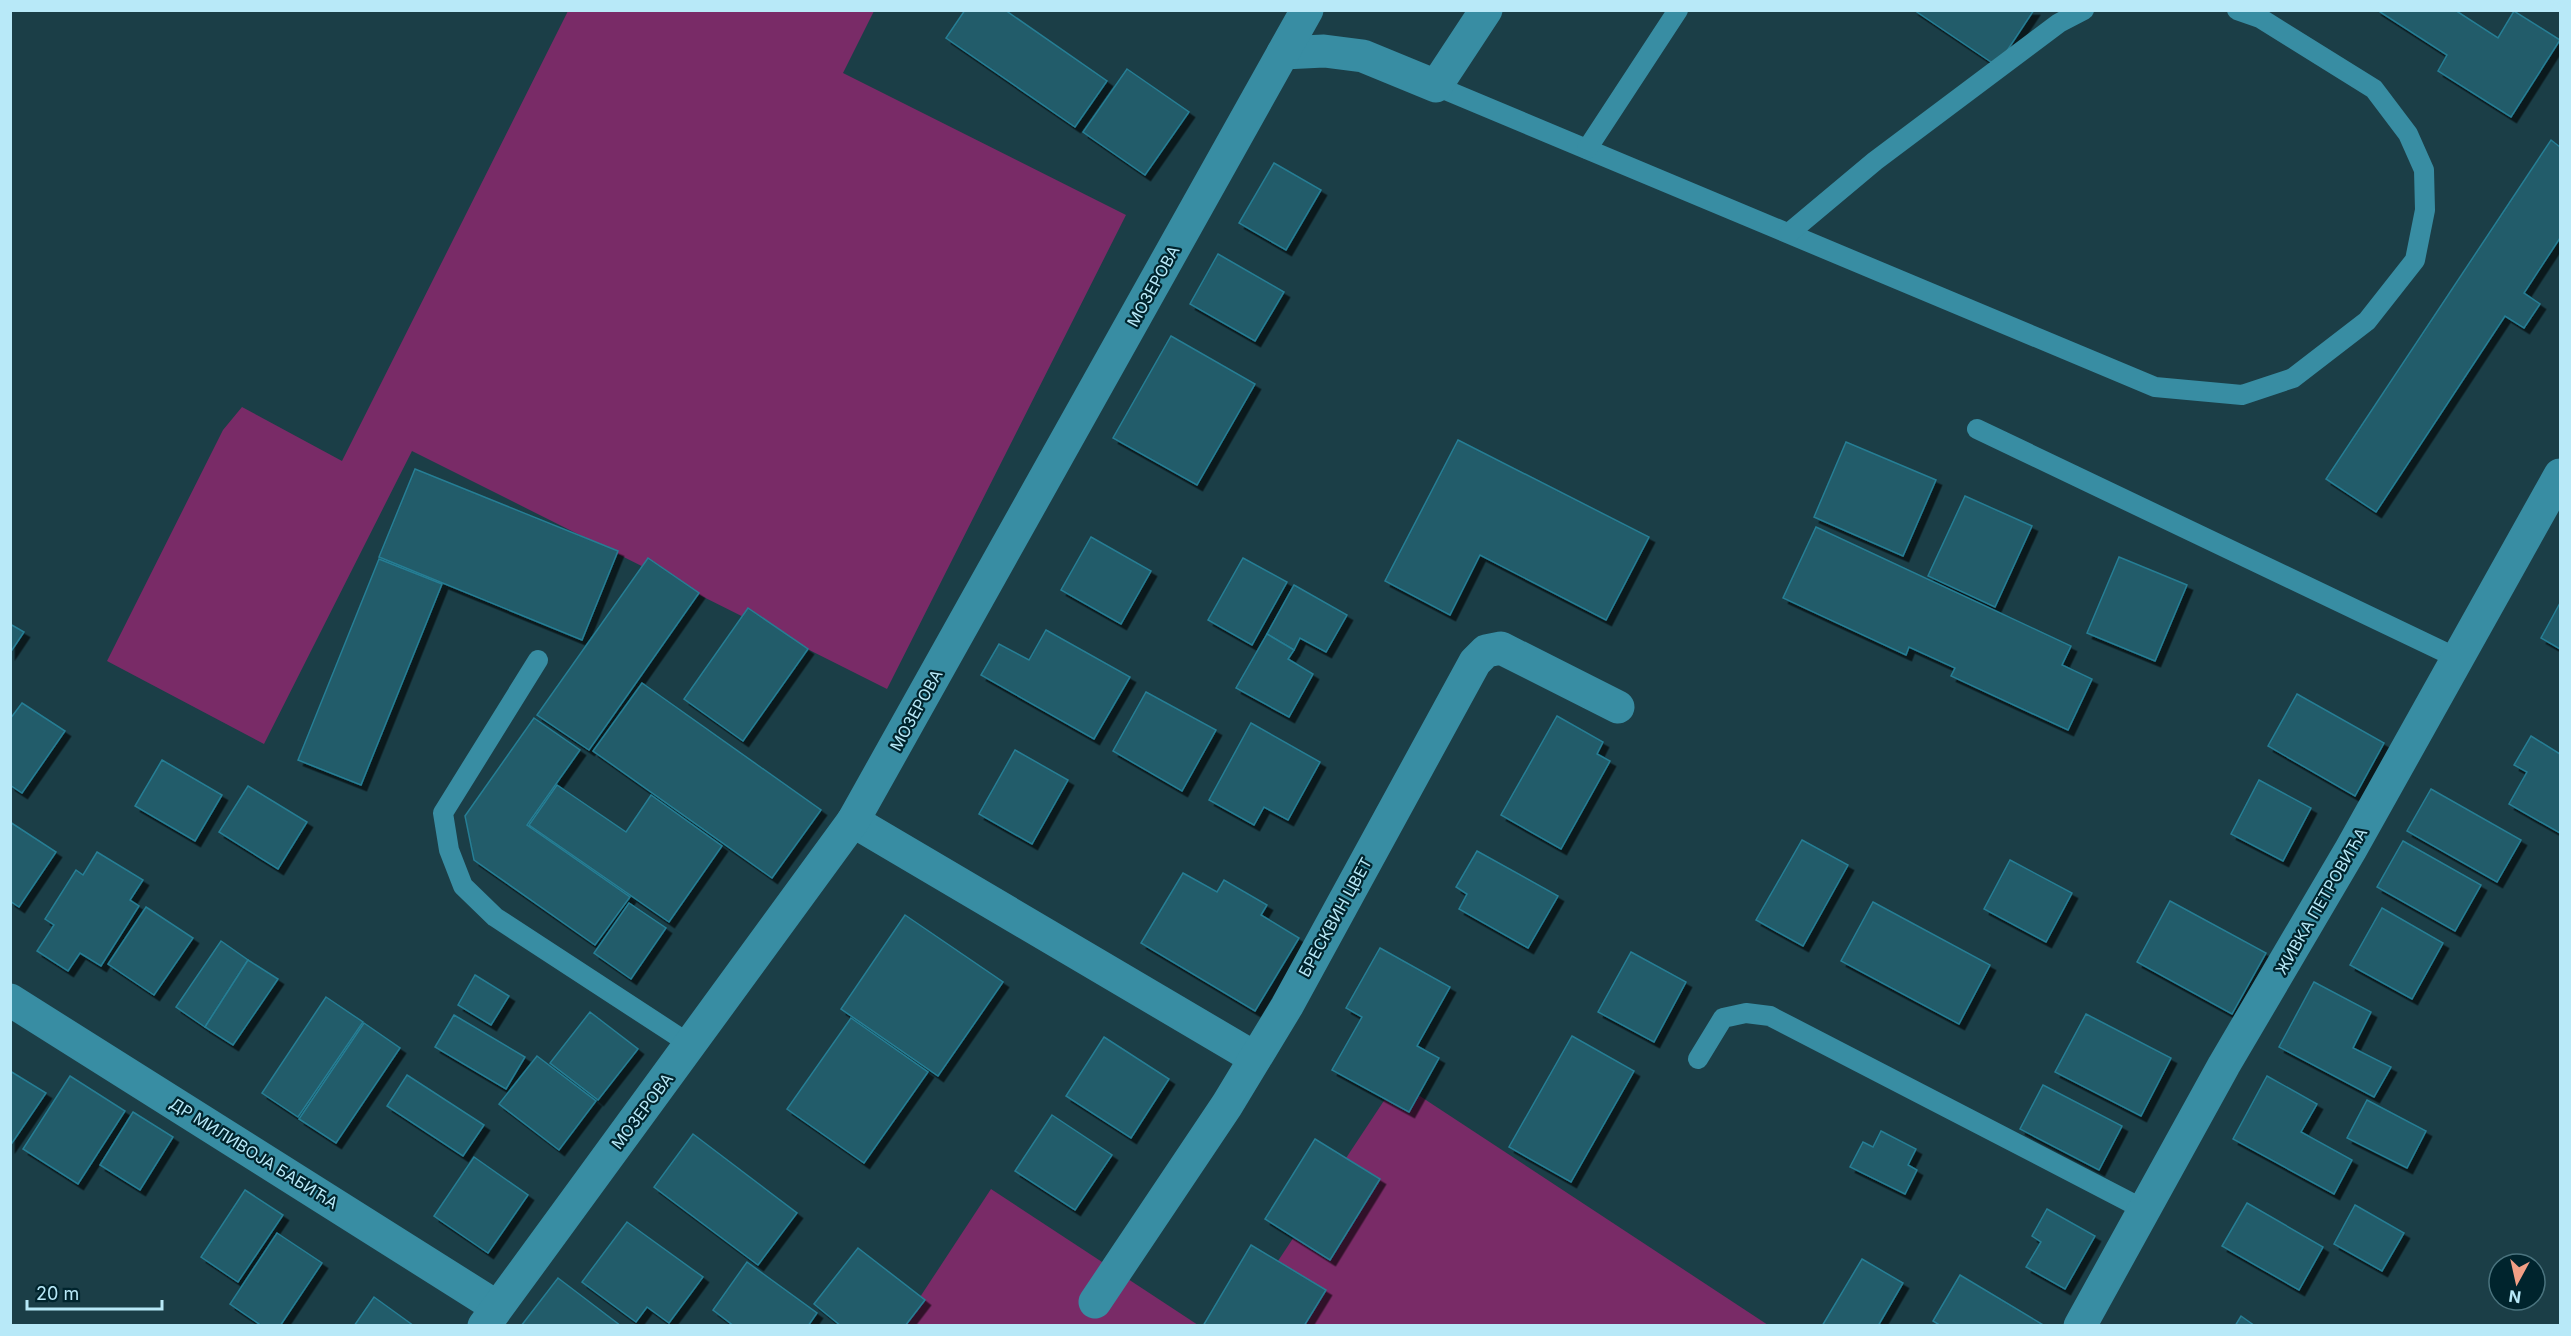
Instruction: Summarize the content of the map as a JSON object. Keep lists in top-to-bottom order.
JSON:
{
  "streets": {
    "street": [
      "МОЗЕРОВА",
      "ЖИВКА ПЕТРОВИЋА",
      "БРЕСКВИН ЦВЕТ",
      "ДР МИЛИВОЈА БАБИЋА"
    ]
  },
  "crossings": [
    ["МОЗЕРОВА", "ДР МИЛИВОЈА БАБИЋА"]
  ],
  "scale_bar": "20 m",
  "north": "bottom"
}
